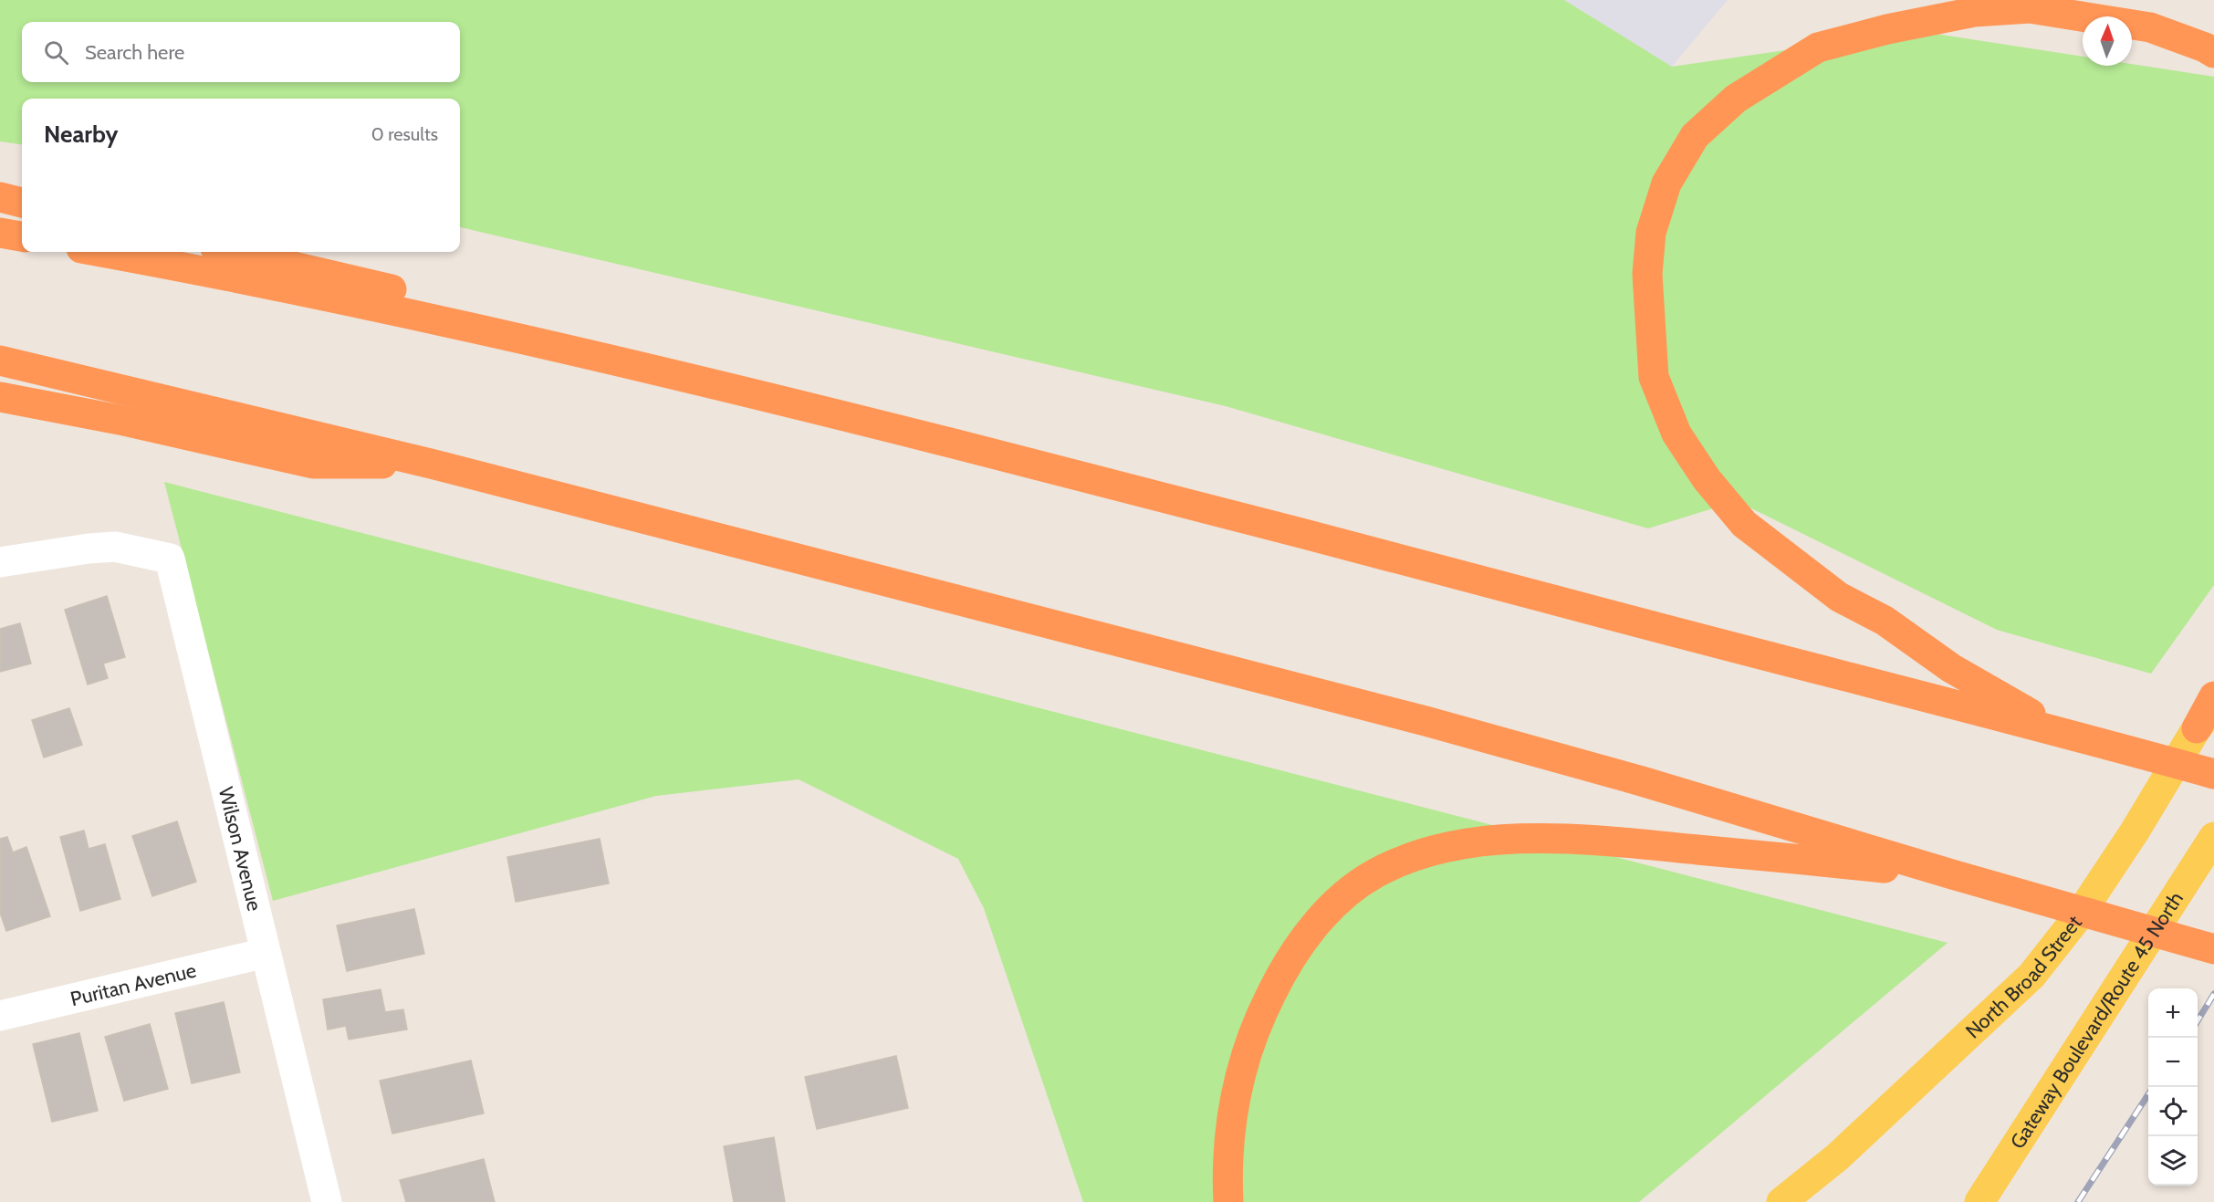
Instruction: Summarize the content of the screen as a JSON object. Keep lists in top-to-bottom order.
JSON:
{
  "streets": {
    "main road": ["North Broad Street", "Gateway Boulevard/Route 45 North"],
    "street": ["Wilson Avenue", "Puritan Avenue"]
  },
  "crossings": [
    ["Wilson Avenue", "Puritan Avenue"]
  ],
  "north": "top",
  "page": {
    "search": "Search here",
    "heading": ["Nearby", "0 results"],
    "map_buttons": ["+", "−"]
  }
}
